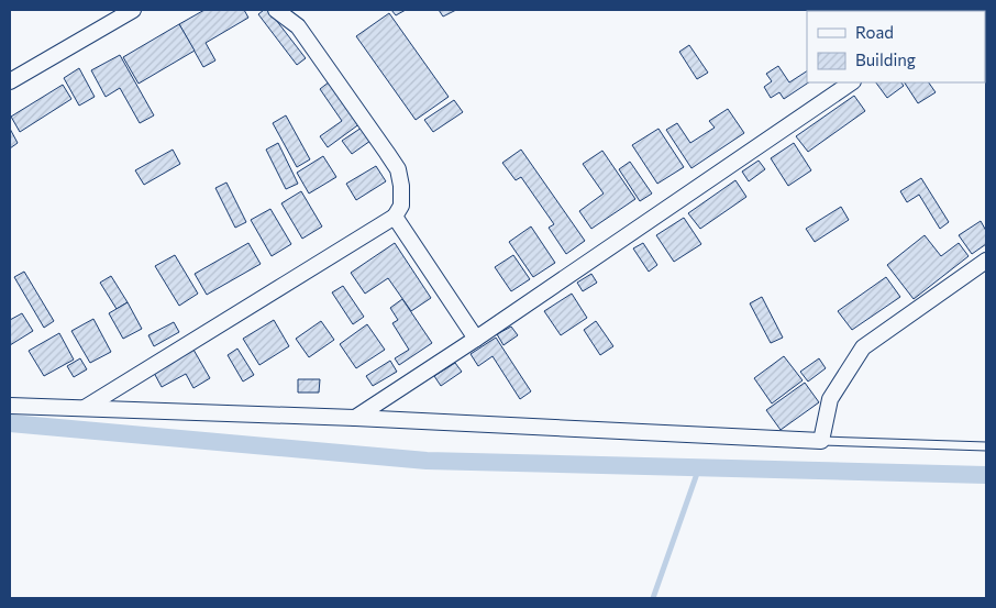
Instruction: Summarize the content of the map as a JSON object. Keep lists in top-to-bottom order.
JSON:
{
  "legend": ["Road", "Building"]
}
